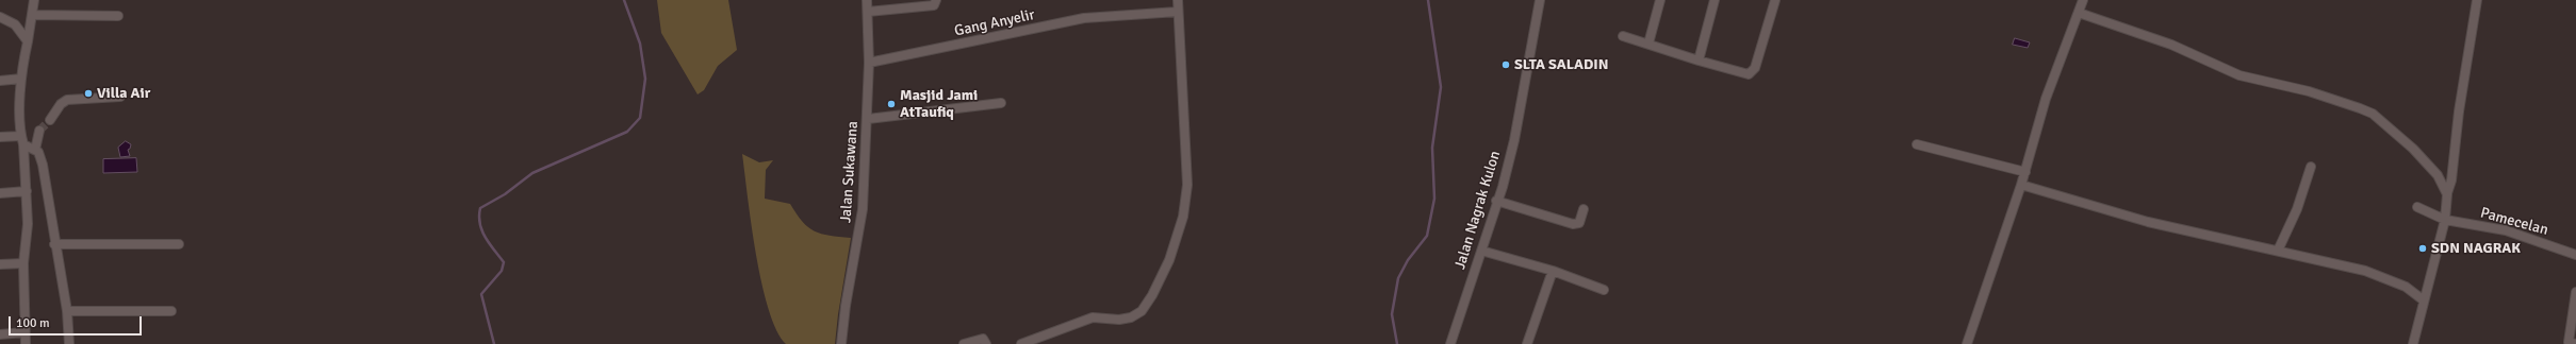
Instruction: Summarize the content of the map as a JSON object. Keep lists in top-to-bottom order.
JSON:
{
  "streets": {
    "street": [
      "Gang Anyelir",
      "Jalan Sukawana",
      "Jalan Nagrak Kulon",
      "Pamecelan"
    ]
  },
  "crossings": [
    ["Gang Anyelir", "Jalan Sukawana"]
  ],
  "places": [
    "SLTA SALADIN",
    "Villa Air",
    "Masjid Jami AtTaufiq",
    "SDN NAGRAK"
  ],
  "scale_bar": "100 m"
}
